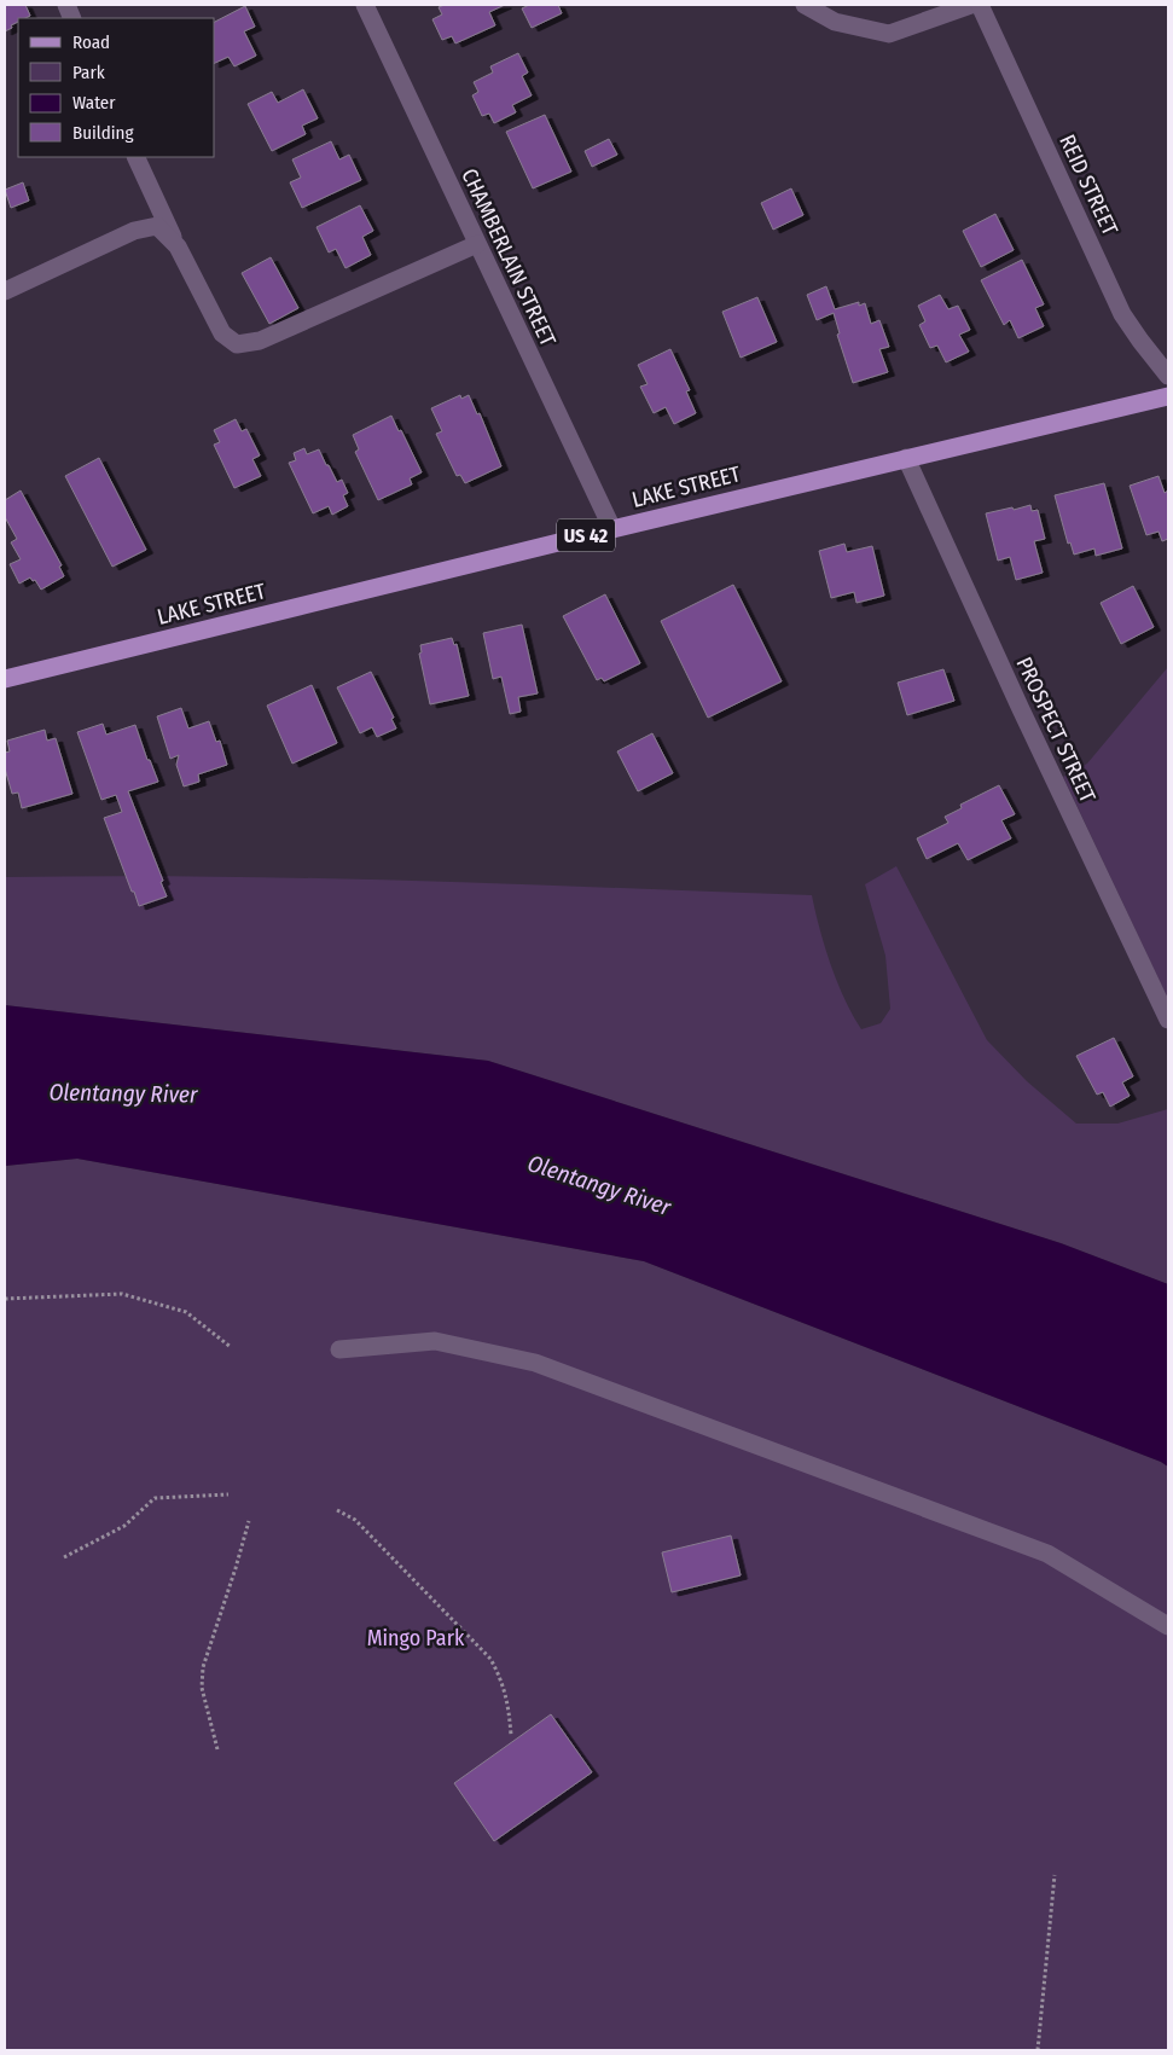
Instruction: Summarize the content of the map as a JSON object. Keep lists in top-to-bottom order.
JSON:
{
  "streets": {
    "main road": ["LAKE STREET", "US 42"],
    "street": ["REID STREET", "CHAMBERLAIN STREET", "PROSPECT STREET"]
  },
  "crossings": [
    ["CHAMBERLAIN STREET", "LAKE STREET"],
    ["LAKE STREET", "PROSPECT STREET"]
  ],
  "water": ["Olentangy River"],
  "parks": ["Mingo Park"],
  "legend": [
    "Road",
    "Park",
    "Water",
    "Building"
  ]
}
